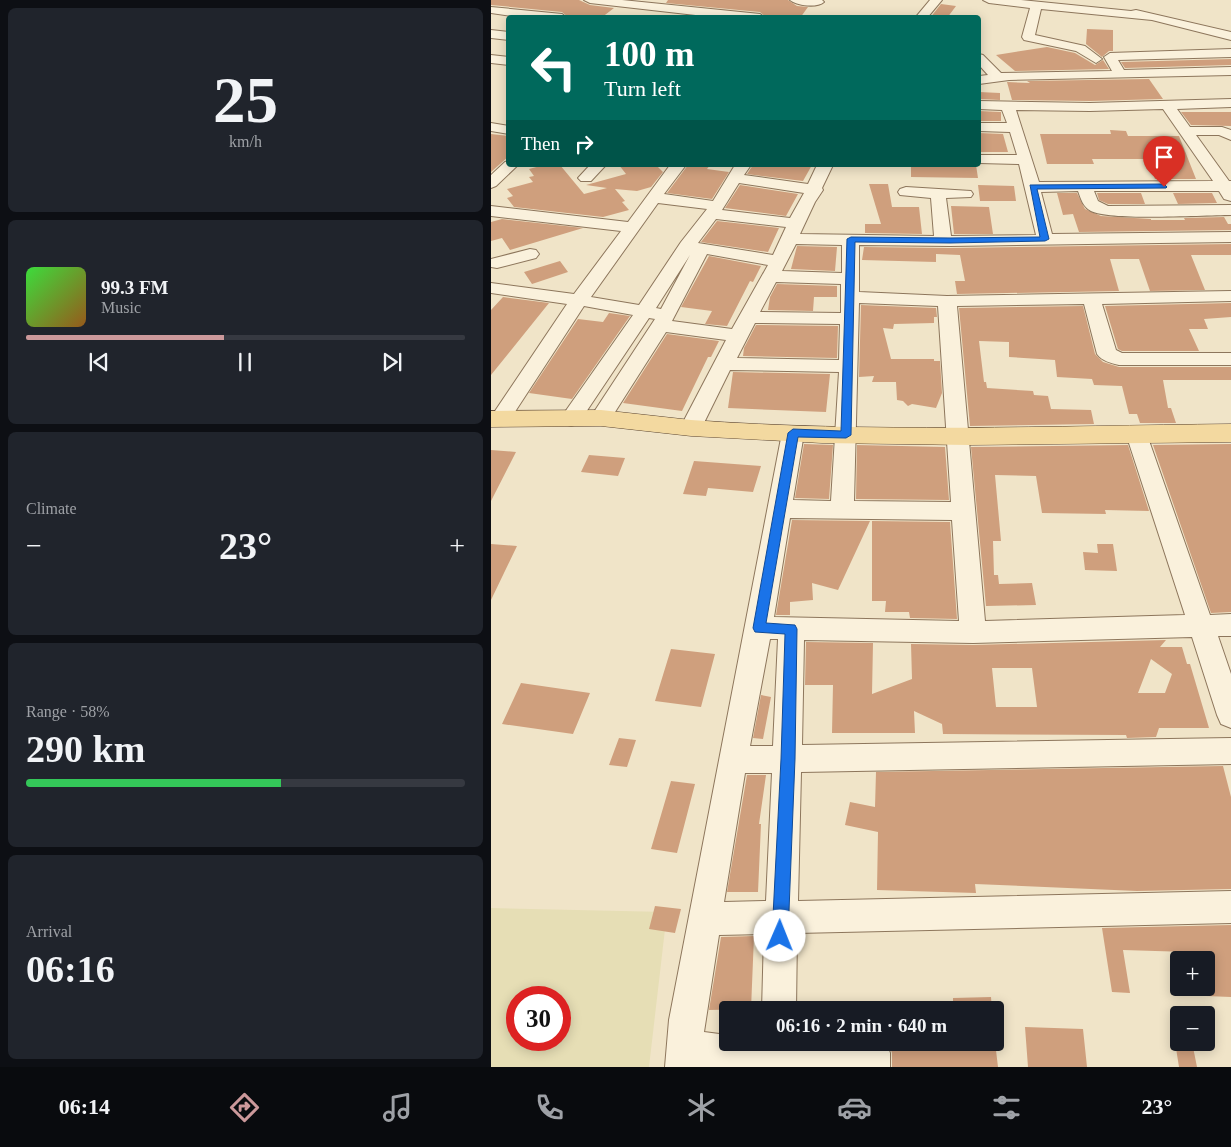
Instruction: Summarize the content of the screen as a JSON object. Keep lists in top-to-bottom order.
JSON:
{
  "page": {
    "tile": [
      ["25", "km/h"],
      "Climate",
      ["Range · 58%", "290 km"],
      ["Arrival", "06:16"]
    ],
    "turn": ["100 m", "Turn left"],
    "then": "Then",
    "song": ["99.3 FM", "Music"],
    "heat": ["−", "23°", "+"],
    "map_buttons": ["+", "−"],
    "limit": "30",
    "trip": "06:16 · 2 min · 640 m",
    "tabs": ["06:14", "23°"]
  }
}
